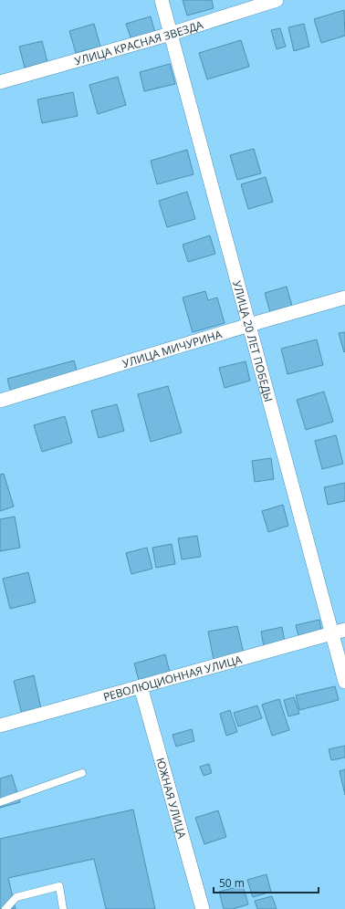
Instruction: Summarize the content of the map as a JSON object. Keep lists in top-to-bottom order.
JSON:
{
  "streets": {
    "street": [
      "УЛИЦА КРАСНАЯ ЗВЕЗДА",
      "УЛИЦА 20 ЛЕТ ПОБЕДЫ",
      "УЛИЦА МИЧУРИНА",
      "РЕВОЛЮЦИОННАЯ УЛИЦА",
      "ЮЖНАЯ УЛИЦА"
    ]
  },
  "crossings": [
    ["УЛИЦА КРАСНАЯ ЗВЕЗДА", "УЛИЦА 20 ЛЕТ ПОБЕДЫ"],
    ["УЛИЦА 20 ЛЕТ ПОБЕДЫ", "УЛИЦА МИЧУРИНА"],
    ["УЛИЦА 20 ЛЕТ ПОБЕДЫ", "РЕВОЛЮЦИОННАЯ УЛИЦА"],
    ["РЕВОЛЮЦИОННАЯ УЛИЦА", "ЮЖНАЯ УЛИЦА"]
  ],
  "scale_bar": "50 m"
}
